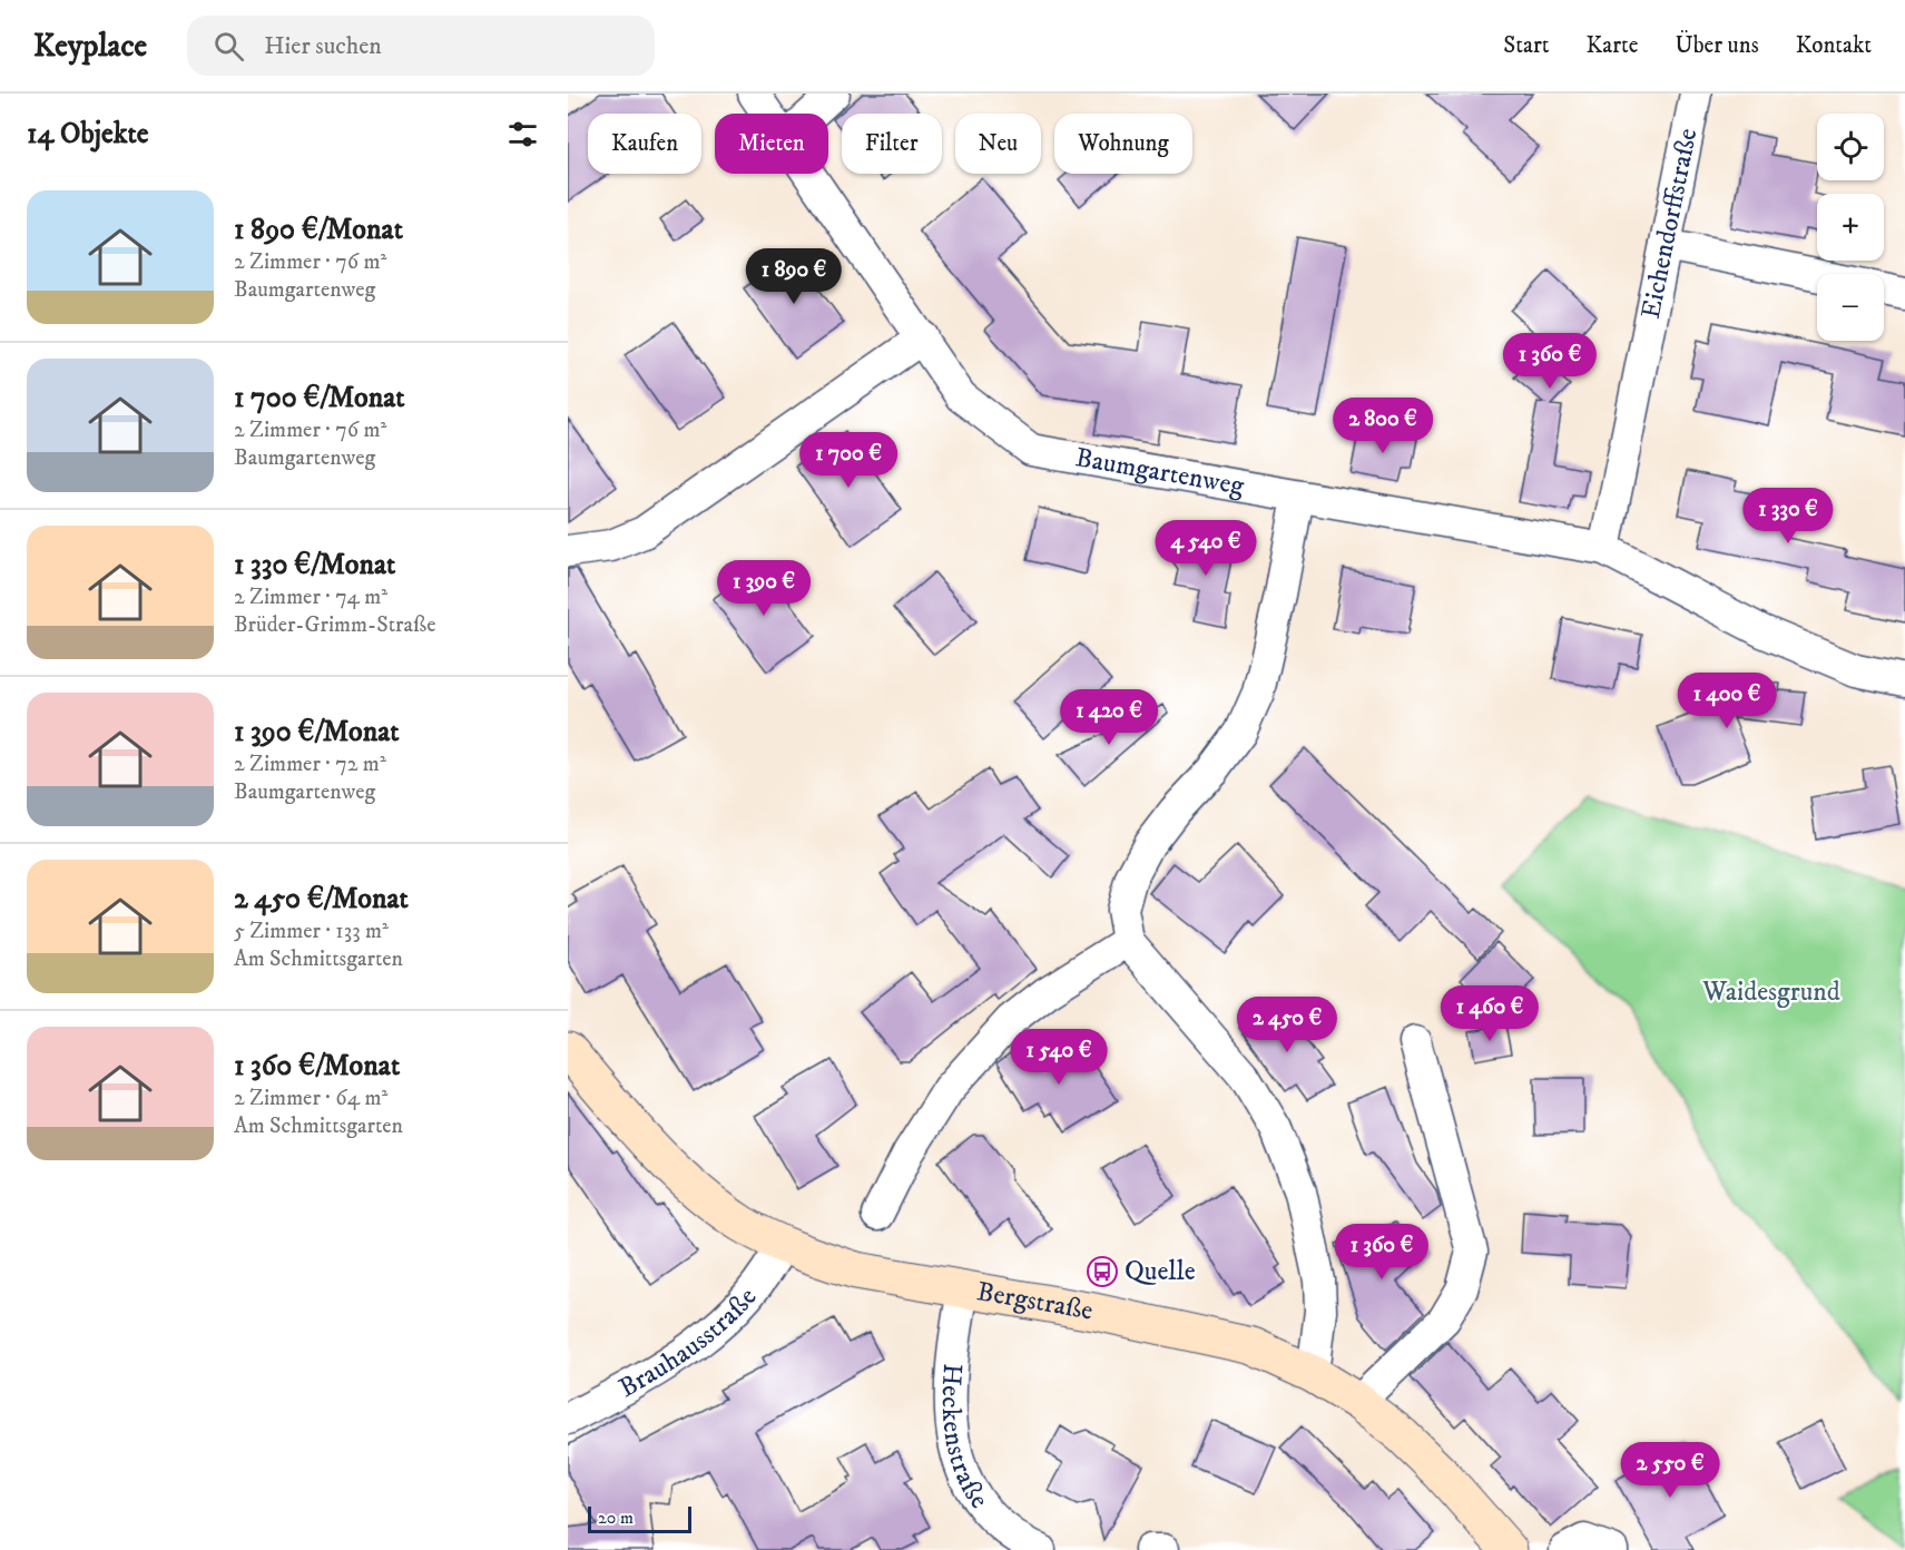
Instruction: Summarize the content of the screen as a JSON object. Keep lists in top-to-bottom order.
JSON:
{
  "streets": {
    "main road": ["Bergstraße"],
    "street": [
      "Eichendorffstraße",
      "Baumgartenweg",
      "Brauhausstraße",
      "Heckenstraße"
    ]
  },
  "crossings": [
    ["Eichendorffstraße", "Baumgartenweg"],
    ["Bergstraße", "Brauhausstraße"],
    ["Bergstraße", "Heckenstraße"]
  ],
  "parks": ["Waidesgrund"],
  "places": {
    "bus stop": ["Quelle"]
  },
  "scale_bar": "20 m",
  "page": {
    "header": "Keyplace",
    "search": "Hier suchen",
    "nav": [
      "Start",
      "Karte",
      "Über uns",
      "Kontakt"
    ],
    "heading": "14 Objekte",
    "map_buttons": ["+", "−"],
    "chip": [
      "Kaufen",
      "Mieten",
      "Filter",
      "Neu",
      "Wohnung"
    ],
    "list": [
      {
        "name": "1 890 €/Monat",
        "note": "2 Zimmer · 76 m² · Baumgartenweg"
      },
      {
        "name": "1 700 €/Monat",
        "note": "2 Zimmer · 76 m² · Baumgartenweg"
      },
      {
        "name": "1 330 €/Monat",
        "note": "2 Zimmer · 74 m² · Brüder-Grimm-Straße"
      },
      {
        "name": "1 390 €/Monat",
        "note": "2 Zimmer · 72 m² · Baumgartenweg"
      },
      {
        "name": "2 450 €/Monat",
        "note": "5 Zimmer · 133 m² · Am Schmittsgarten"
      },
      {
        "name": "1 360 €/Monat",
        "note": "2 Zimmer · 64 m² · Am Schmittsgarten"
      }
    ],
    "price": [
      "1 890 €",
      "1 360 €",
      "2 800 €",
      "1 700 €",
      "1 330 €",
      "4 540 €",
      "1 390 €",
      "1 400 €",
      "1 420 €",
      "1 460 €",
      "2 450 €",
      "1 540 €",
      "1 360 €",
      "2 550 €"
    ],
    "scale": "20 m"
  }
}
